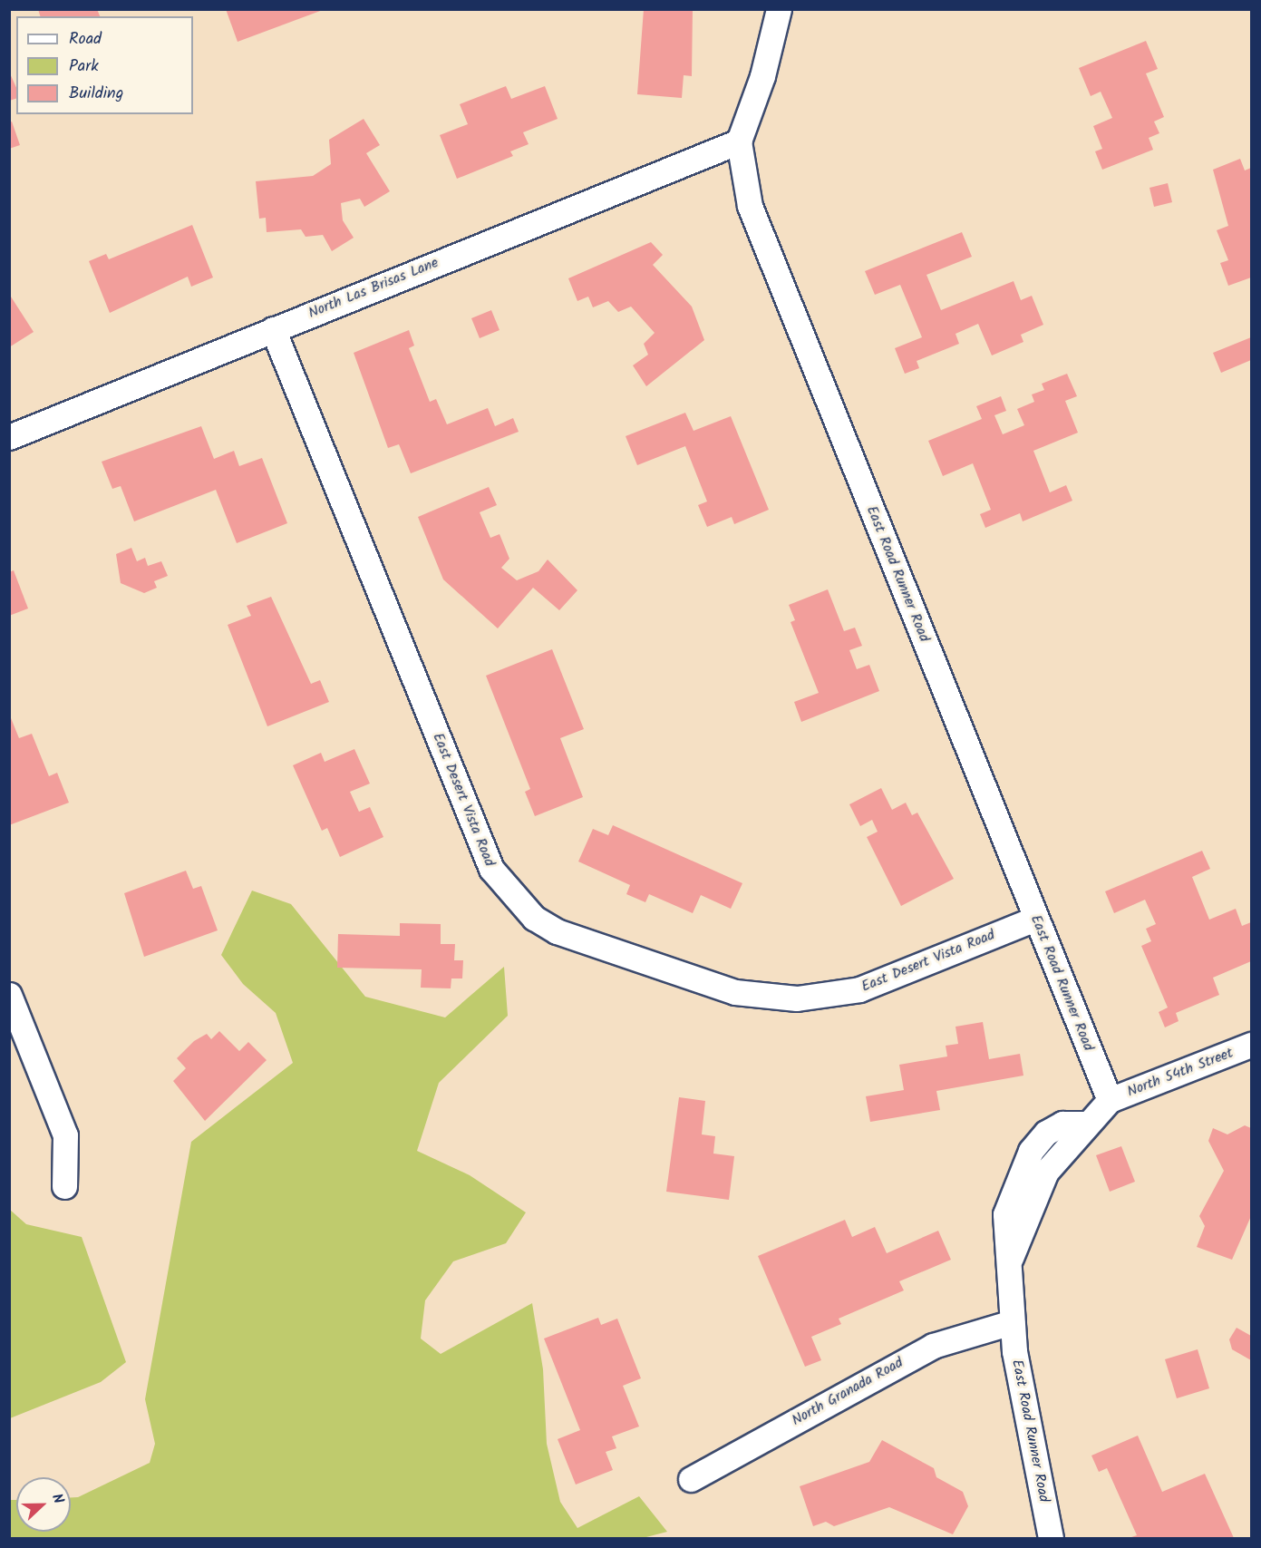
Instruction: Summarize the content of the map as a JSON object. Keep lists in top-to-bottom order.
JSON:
{
  "streets": {
    "street": [
      "North Las Brisas Lane",
      "East Road Runner Road",
      "East Desert Vista Road",
      "North 54th Street",
      "North Granada Road"
    ]
  },
  "crossings": [
    ["North Las Brisas Lane", "East Road Runner Road"],
    ["North Las Brisas Lane", "East Desert Vista Road"],
    ["East Road Runner Road", "East Desert Vista Road"],
    ["East Road Runner Road", "North 54th Street"],
    ["East Road Runner Road", "North Granada Road"]
  ],
  "legend": ["Road", "Park", "Building"],
  "north": "right"
}
